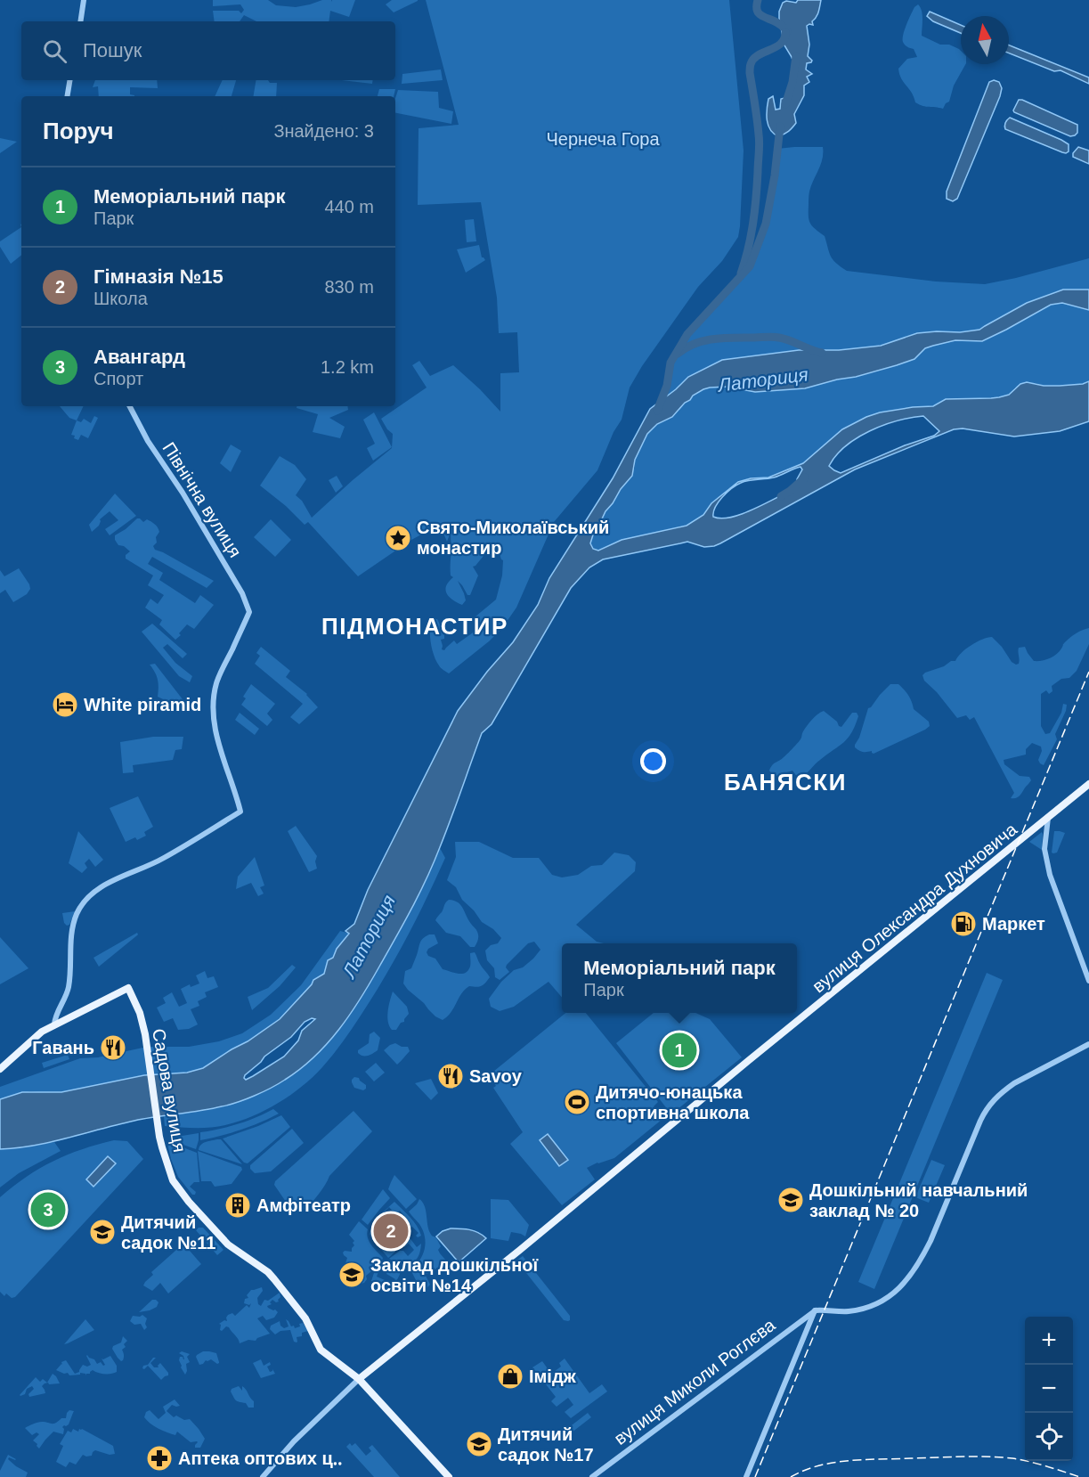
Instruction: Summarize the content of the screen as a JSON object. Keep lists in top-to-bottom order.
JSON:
{
  "streets": {
    "main road": ["вулиця Олександра Духновича", "Садова вулиця"],
    "street": ["Північна вулиця", "вулиця Миколи Роглєва"]
  },
  "crossings": [
    ["Північна вулиця", "Садова вулиця"],
    ["вулиця Олександра Духновича", "Садова вулиця"]
  ],
  "districts": ["ПІДМОНАСТИР", "БАНЯСКИ"],
  "water": ["Латориця"],
  "parks": ["Чернеча Гора"],
  "places": {
    "place": ["Свято-Миколаївський монастир"],
    "hotel": ["White piramid"],
    "fuel station": ["Маркет"],
    "restaurant": ["Гавань", "Savoy"],
    "sports": ["Дитячо-юнацька спортивна школа"],
    "school or university": [
      "Дошкільний навчальний заклад № 20",
      "Дитячий садок №11",
      "Заклад дошкільної освіти №14",
      "Дитячий садок №17"
    ],
    "building": ["Амфітеатр"],
    "shop": ["Імідж"],
    "pharmacy": ["Аптека оптових ц‥"]
  },
  "north": "top",
  "page": {
    "search": "Пошук",
    "heading": ["Поруч", "Знайдено: 3"],
    "list": [
      {
        "mark": "1",
        "name": "Меморіальний парк",
        "note": "Парк",
        "value": "440 m"
      },
      {
        "mark": "2",
        "name": "Гімназія №15",
        "note": "Школа",
        "value": "830 m"
      },
      {
        "mark": "3",
        "name": "Авангард",
        "note": "Спорт",
        "value": "1.2 km"
      }
    ],
    "popup": ["Меморіальний парк", "Парк"],
    "pins": ["1", "3", "2"],
    "map_buttons": ["+", "−"]
  }
}
